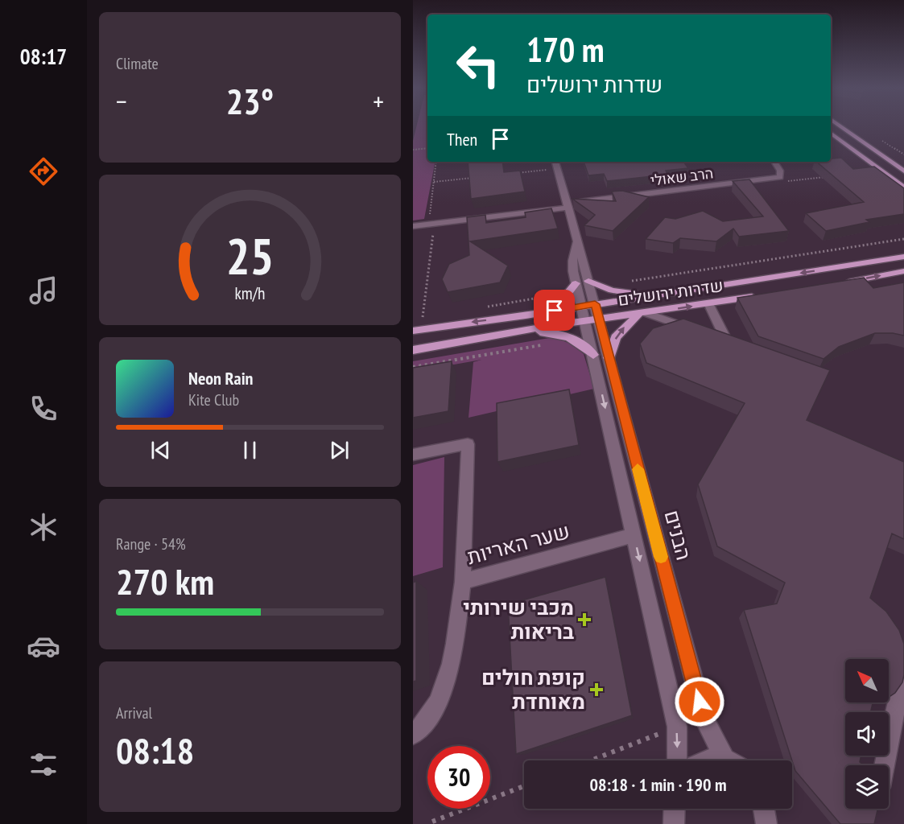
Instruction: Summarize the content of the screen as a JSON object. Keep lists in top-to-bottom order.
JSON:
{
  "streets": {
    "main road": ["שדרות ירושלים"],
    "street": ["הרב שאולי", "הבנים", "שער האריות"]
  },
  "crossings": [
    ["הרב שאולי", "הבנים"],
    ["שדרות ירושלים", "הבנים"],
    ["הבנים", "שער האריות"]
  ],
  "places": {
    "health": ["מכבי שירותי בריאות", "קופת חולים מאוחדת"]
  },
  "north": "top left",
  "page": {
    "tabs": "08:17",
    "tile": [
      "Climate",
      ["Range · 54%", "270 km"],
      ["Arrival", "08:18"]
    ],
    "turn": ["170 m", "שדרות ירושלים"],
    "heat": ["−", "23°", "+"],
    "then": "Then",
    "song": ["Neon Rain", "Kite Club"],
    "limit": "30",
    "trip": "08:18 · 1 min · 190 m",
    "gauge": ["25", "km/h"]
  }
}
